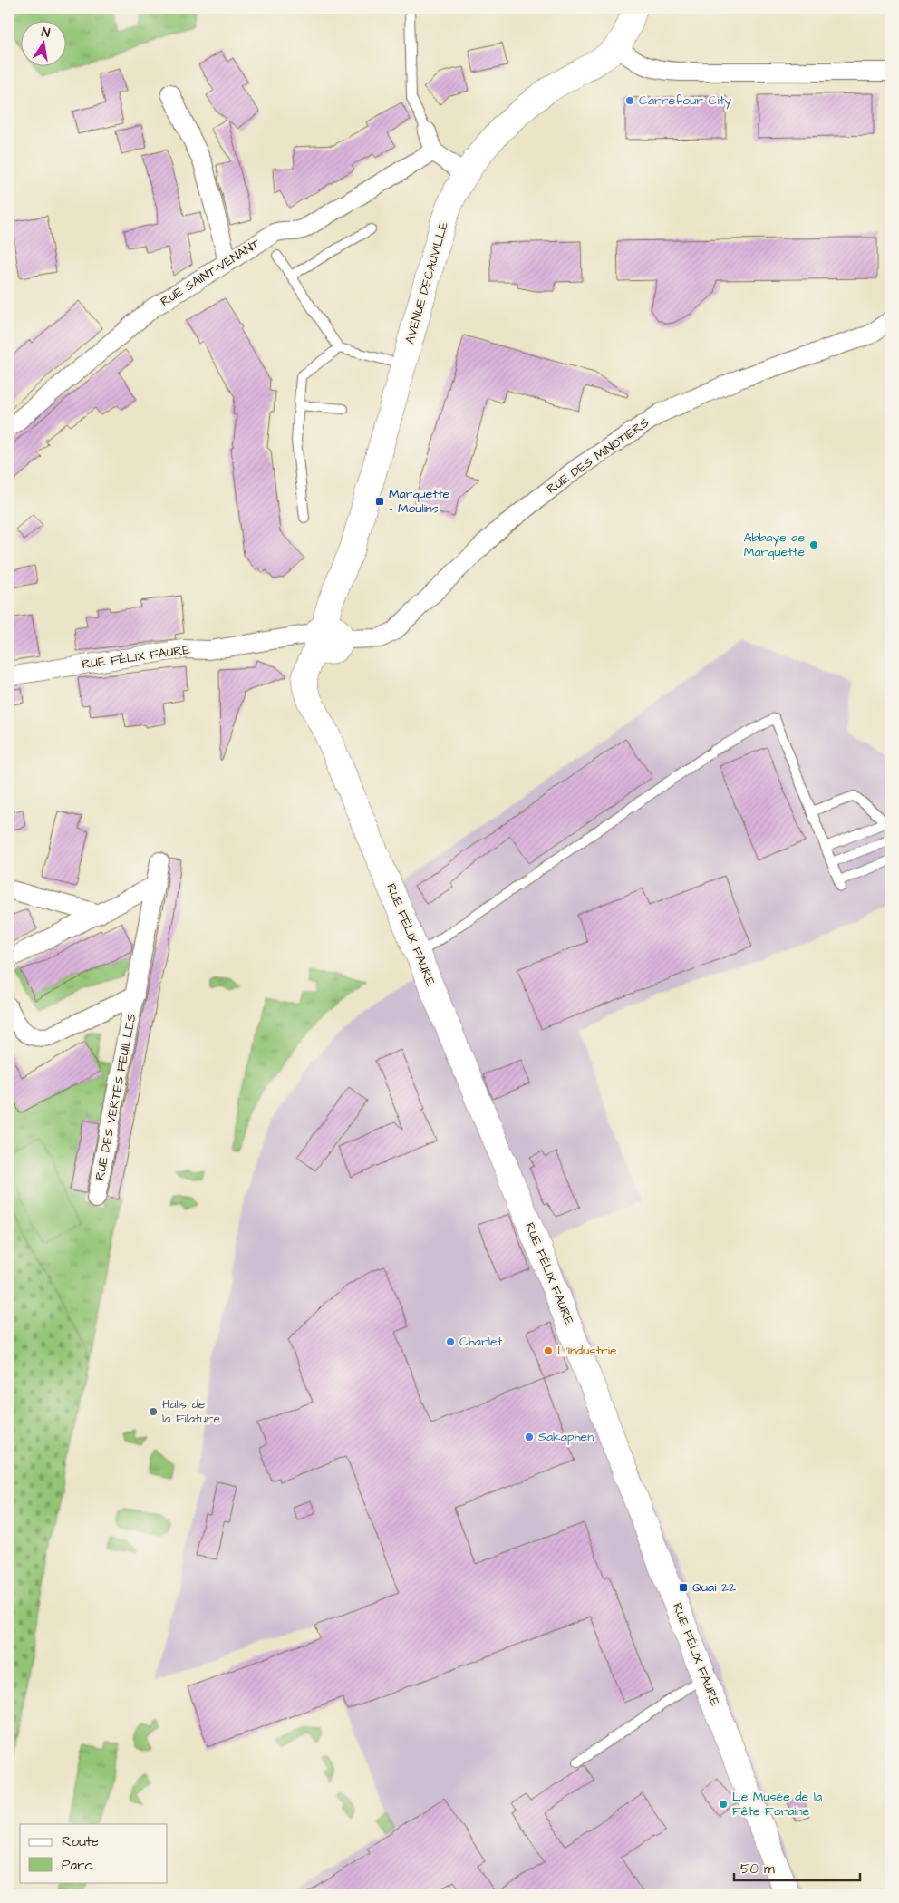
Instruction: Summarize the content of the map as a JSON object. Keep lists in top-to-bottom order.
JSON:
{
  "streets": {
    "street": [
      "RUE SAINT-VENANT",
      "AVENUE DECAUVILLE",
      "RUE DES MINOTIERS",
      "RUE FÉLIX FAURE",
      "RUE DES VERTES FEUILLES"
    ]
  },
  "crossings": [
    ["AVENUE DECAUVILLE", "RUE DES MINOTIERS"],
    ["AVENUE DECAUVILLE", "RUE FÉLIX FAURE"],
    ["RUE DES MINOTIERS", "RUE FÉLIX FAURE"]
  ],
  "places": {
    "other": [
      "Carrefour City",
      "Abbaye de Marquette",
      "Charlet",
      "L'Industrie",
      "Halls de la Filature",
      "Sakaphen",
      "Le Musée de la Fête Foraine"
    ],
    "transit": ["Marquette – Moulins", "Quai 22"]
  },
  "legend": ["Route", "Parc"],
  "scale_bar": "50 m",
  "north": "top"
}
